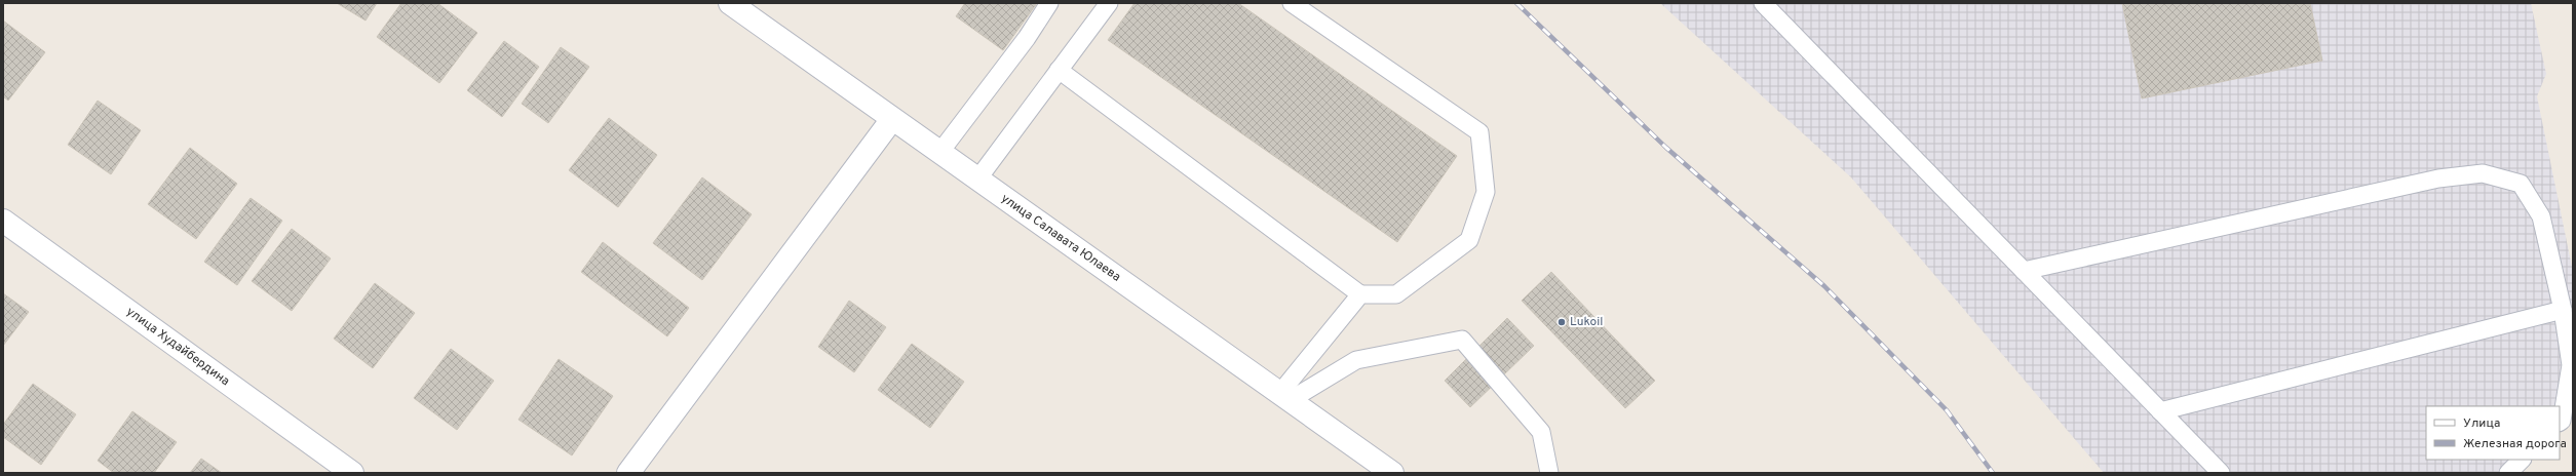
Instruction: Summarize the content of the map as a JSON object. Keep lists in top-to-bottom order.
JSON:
{
  "streets": {
    "street": ["улица Салавата Юлаева", "улица Худайбердина"]
  },
  "places": ["Lukoil"],
  "legend": ["Улица", "Железная дорога"]
}
